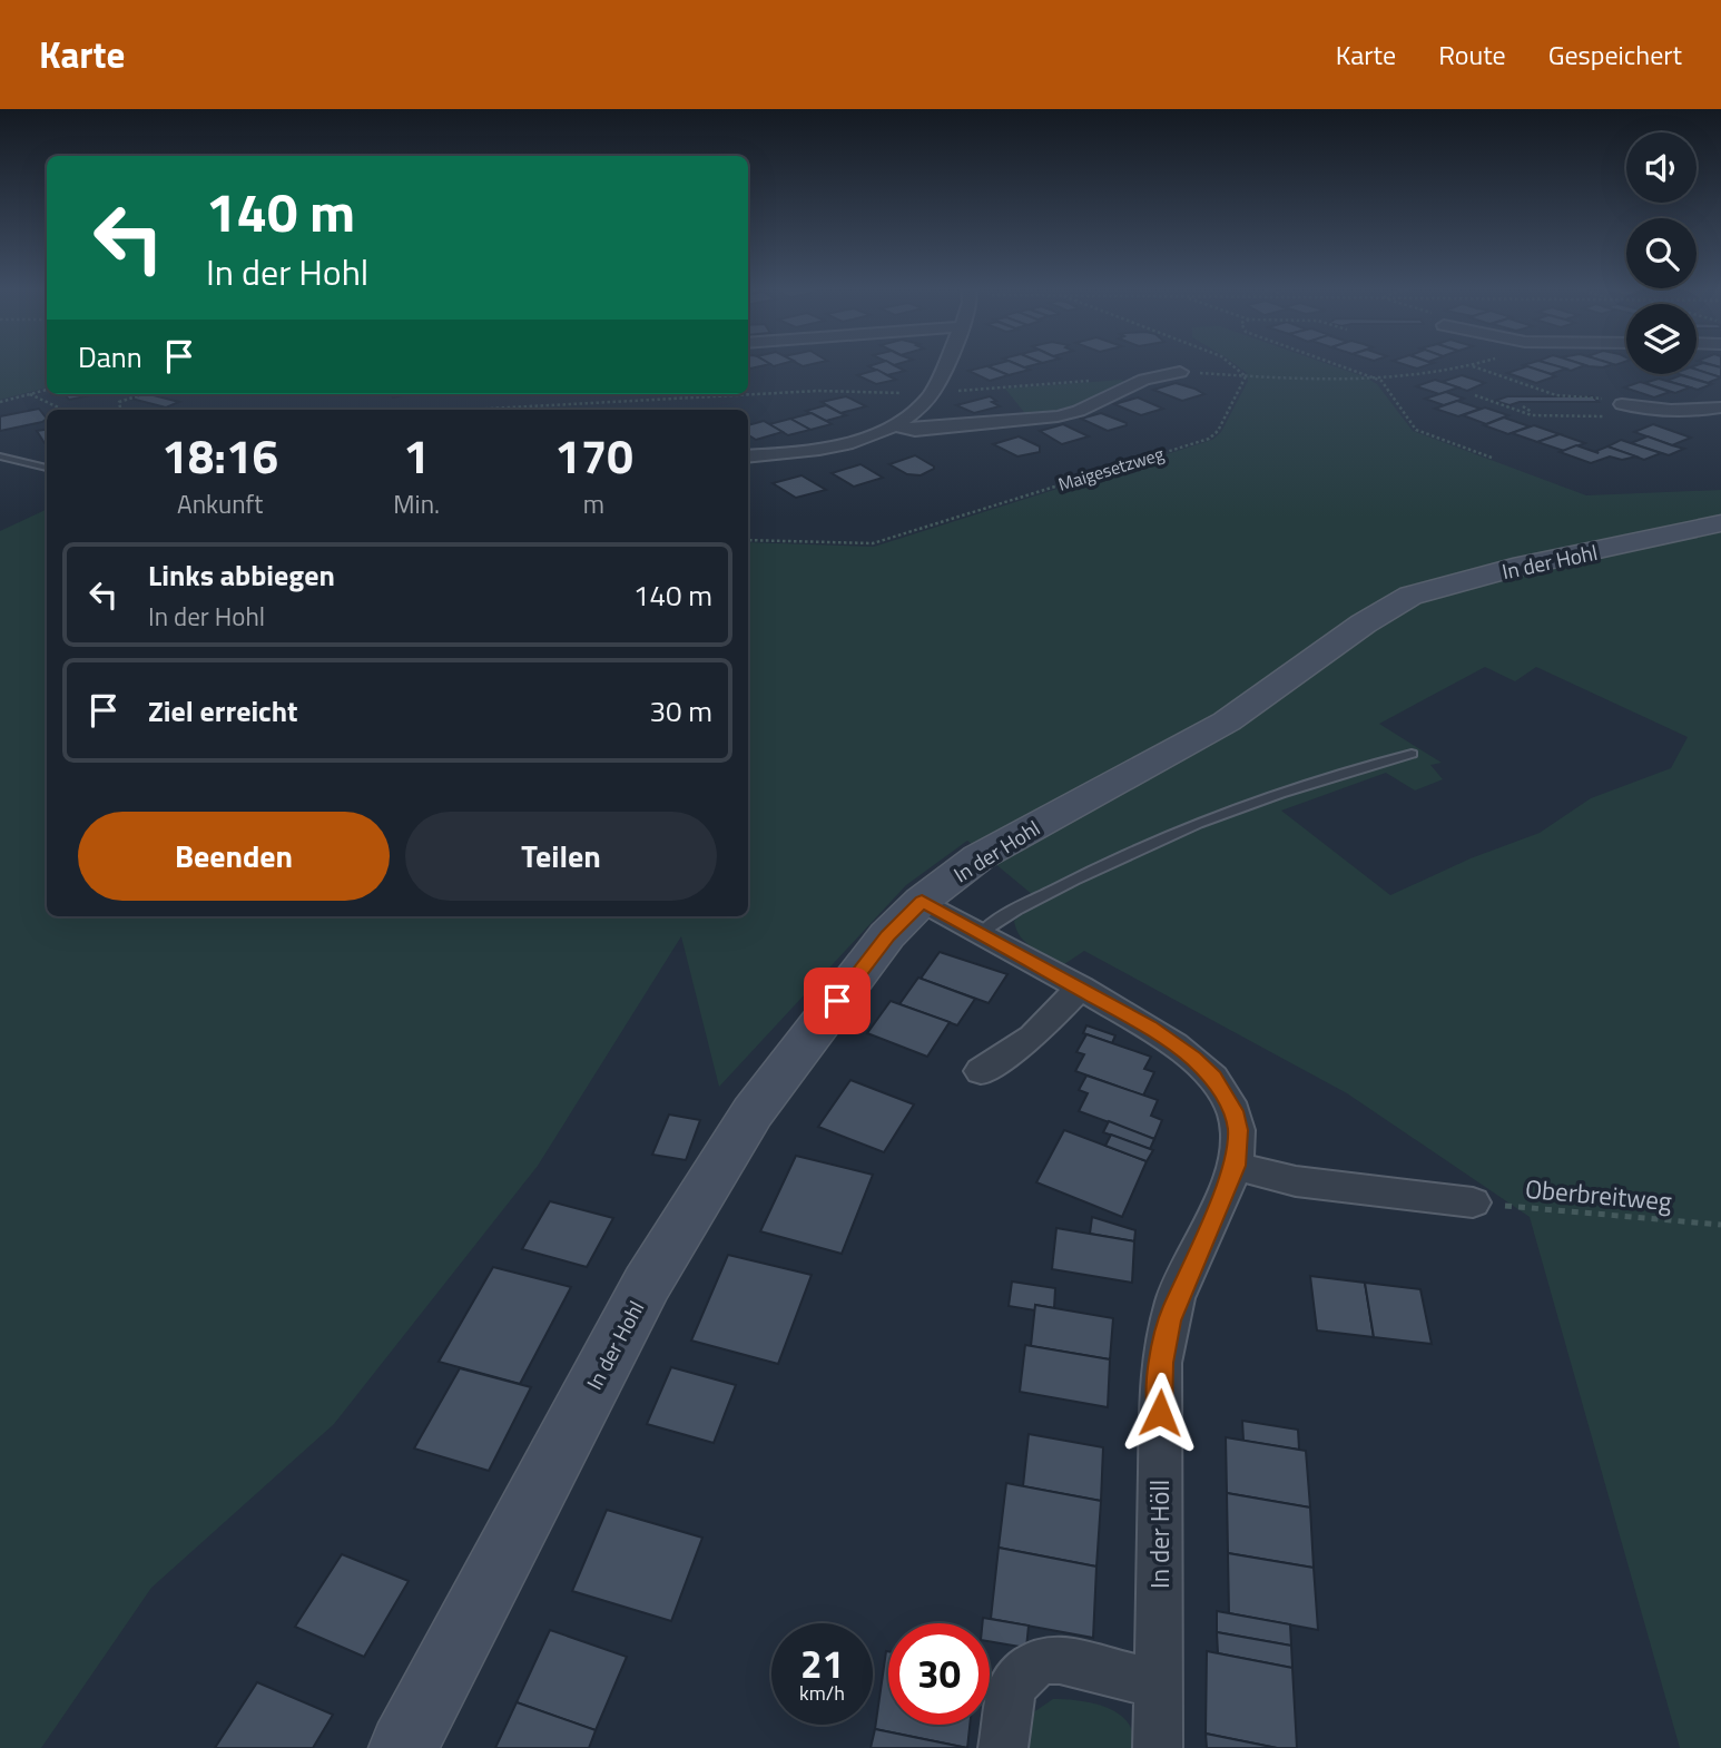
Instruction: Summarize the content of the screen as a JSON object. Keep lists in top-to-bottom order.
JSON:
{
  "streets": {
    "street": ["In der Hohl", "In der Höll"],
    "path": ["Maigesetzweg", "Oberbreitweg"]
  },
  "crossings": [
    ["In der Hohl", "In der Höll"]
  ],
  "page": {
    "header": "Karte",
    "nav": ["Karte", "Route", "Gespeichert"],
    "turn": ["140 m", "In der Hohl"],
    "then": "Dann",
    "eta": [
      "18:16",
      "Ankunft",
      "1",
      "Min.",
      "170",
      "m"
    ],
    "list": [
      {
        "name": "Links abbiegen",
        "note": "In der Hohl",
        "value": "140 m"
      },
      {
        "name": "Ziel erreicht",
        "value": "30 m"
      }
    ],
    "buttons": ["Beenden", "Teilen"],
    "speed": "21 km/h",
    "limit": "30"
  }
}
